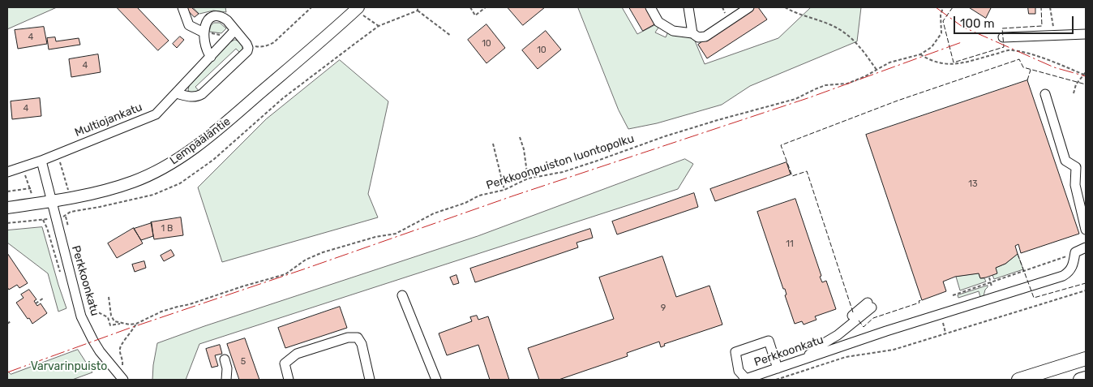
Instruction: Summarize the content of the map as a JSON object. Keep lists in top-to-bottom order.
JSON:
{
  "streets": {
    "main road": ["Lempääläntie"],
    "street": ["Multiojankatu", "Perkkoonkatu"],
    "path": ["Perkkoonpuiston luontopolku"]
  },
  "crossings": [
    ["Lempääläntie", "Perkkoonkatu"]
  ],
  "parks": ["Varvarinpuisto"],
  "house_numbers": [
    "4",
    "10",
    "10",
    "4",
    "4",
    "13",
    "1 B",
    "11",
    "9",
    "5"
  ],
  "scale_bar": "100 m"
}
